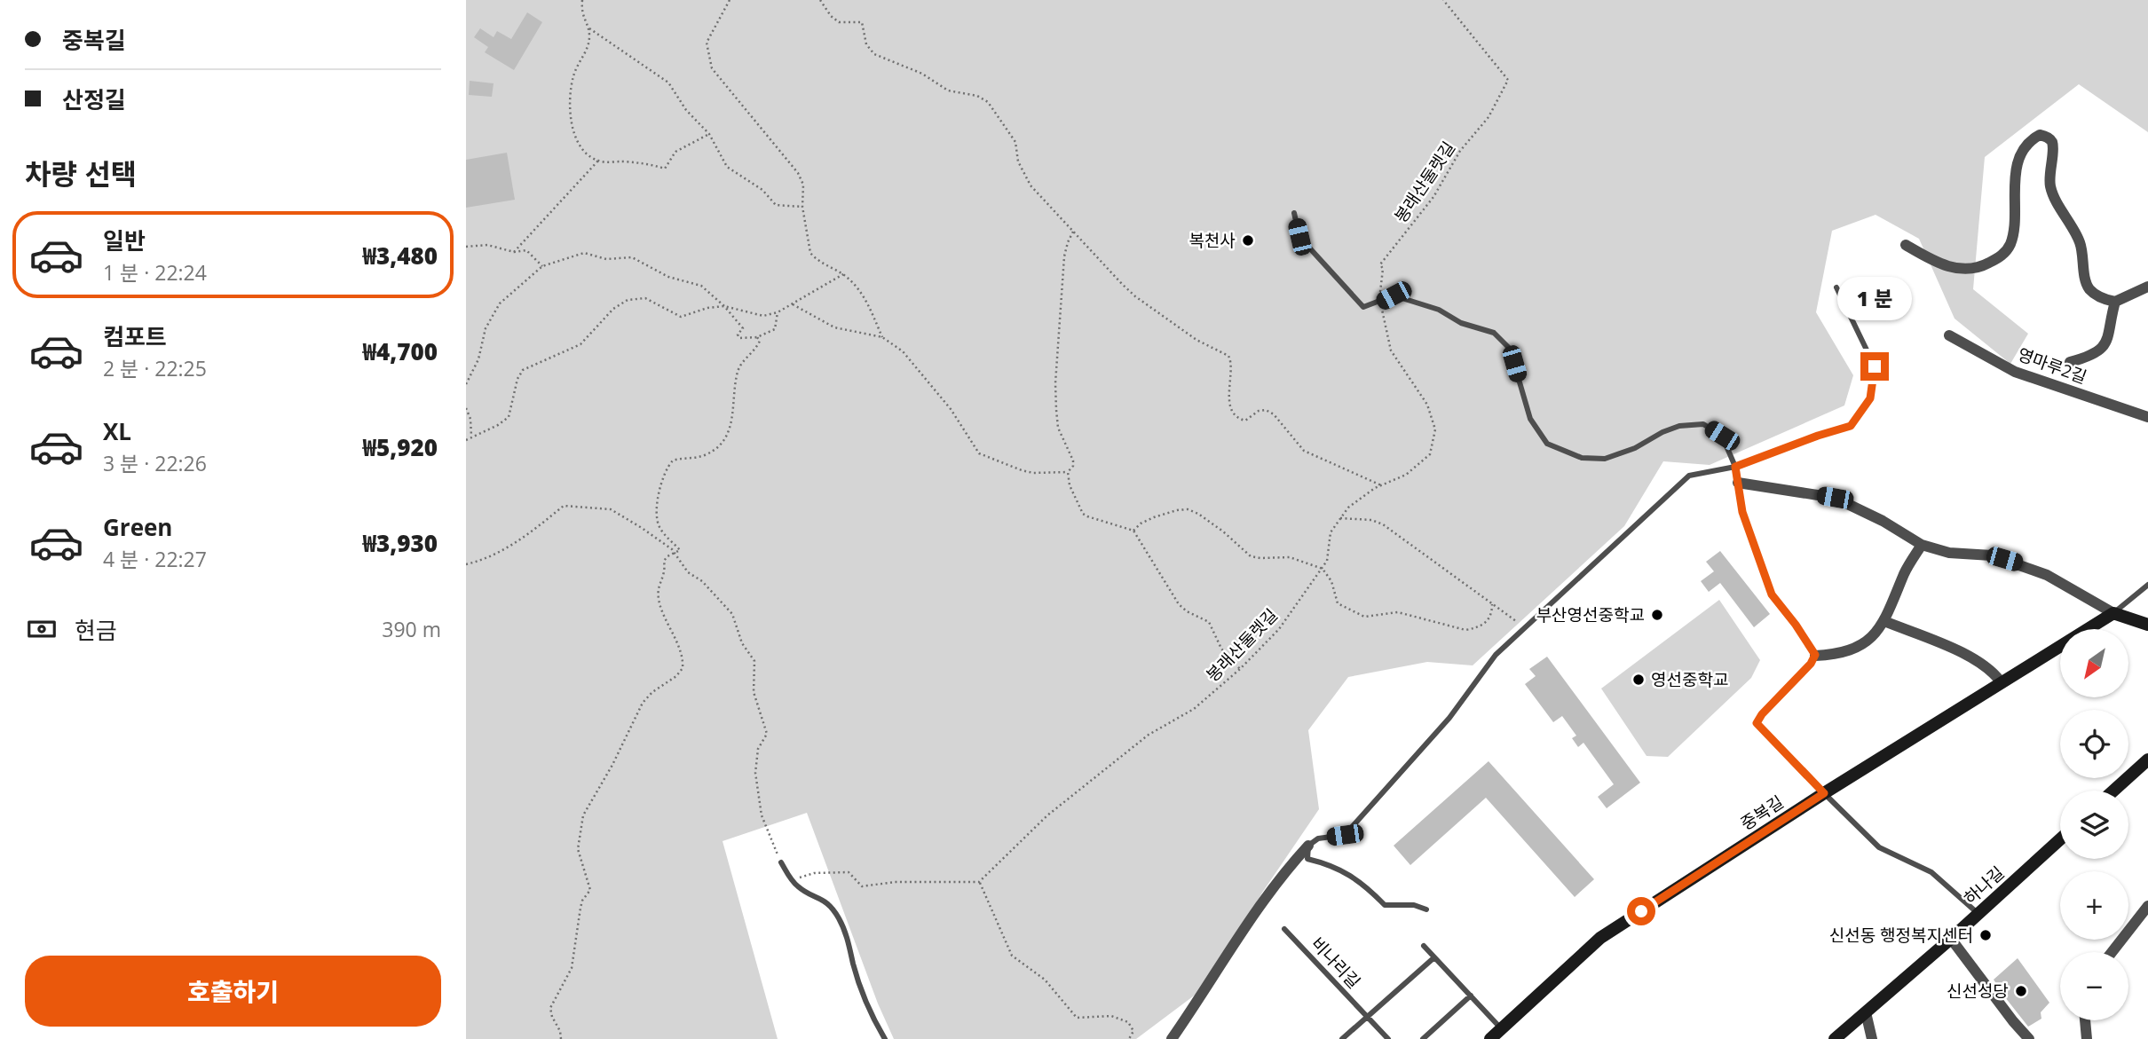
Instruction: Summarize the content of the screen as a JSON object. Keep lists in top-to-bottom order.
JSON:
{
  "streets": {
    "street": ["영마루2길", "중복길", "하나길"],
    "lane": ["비나리길"],
    "path": ["봉래산둘렛길"]
  },
  "places": [
    "복천사",
    "부산영선중학교",
    "영선중학교",
    "신선동 행정복지센터",
    "신선성당"
  ],
  "north": "bottom left",
  "page": {
    "banner": ["중복길", "산정길"],
    "heading": "차량 선택",
    "list": [
      {
        "name": "일반",
        "note": "1 분 · 22:24",
        "value": "₩3,480"
      },
      {
        "name": "컴포트",
        "note": "2 분 · 22:25",
        "value": "₩4,700"
      },
      {
        "name": "XL",
        "note": "3 분 · 22:26",
        "value": "₩5,920"
      },
      {
        "name": "Green",
        "note": "4 분 · 22:27",
        "value": "₩3,930"
      }
    ],
    "bubble": "1 분",
    "pay": ["현금", "390 m"],
    "map_buttons": ["+", "−"],
    "buttons": "호출하기"
  }
}
